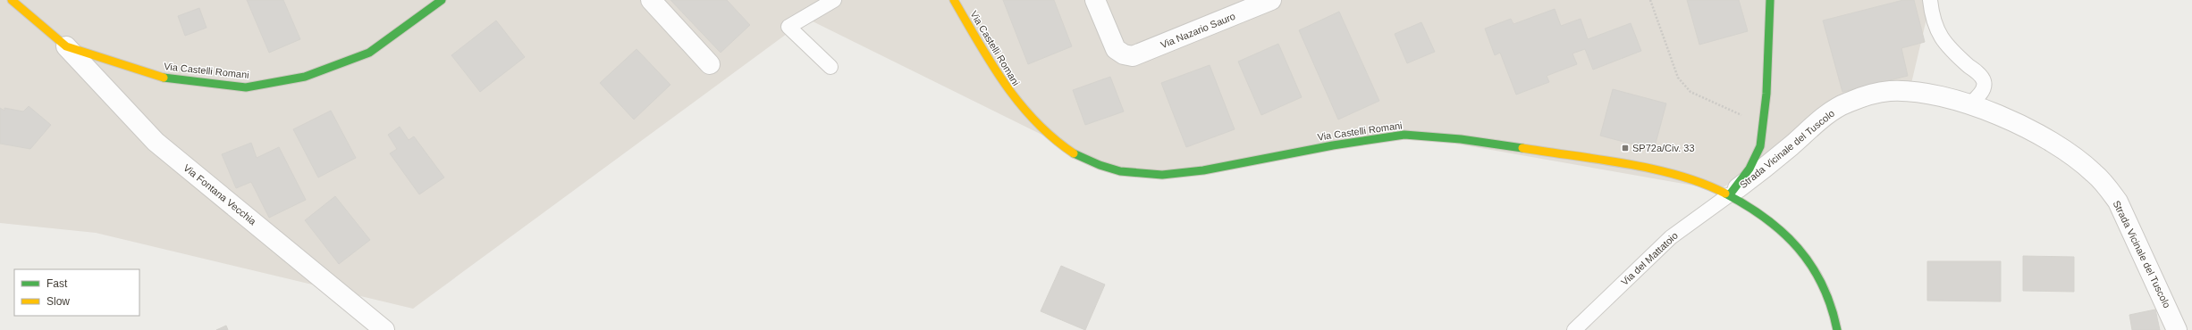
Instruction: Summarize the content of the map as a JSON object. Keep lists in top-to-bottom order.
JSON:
{
  "streets": {
    "street": [
      "Via Nazario Sauro",
      "Via Castelli Romani",
      "Strada Vicinale del Tuscolo",
      "Via Fontana Vecchia"
    ],
    "lane": ["Via del Mattatoio"]
  },
  "crossings": [
    ["Via Castelli Romani", "Strada Vicinale del Tuscolo"],
    ["Via Castelli Romani", "Via Fontana Vecchia"],
    ["Via Castelli Romani", "Via del Mattatoio"],
    ["Strada Vicinale del Tuscolo", "Via del Mattatoio"]
  ],
  "places": {
    "transit": ["SP72a/Civ. 33"]
  },
  "legend": ["Fast", "Slow"]
}
